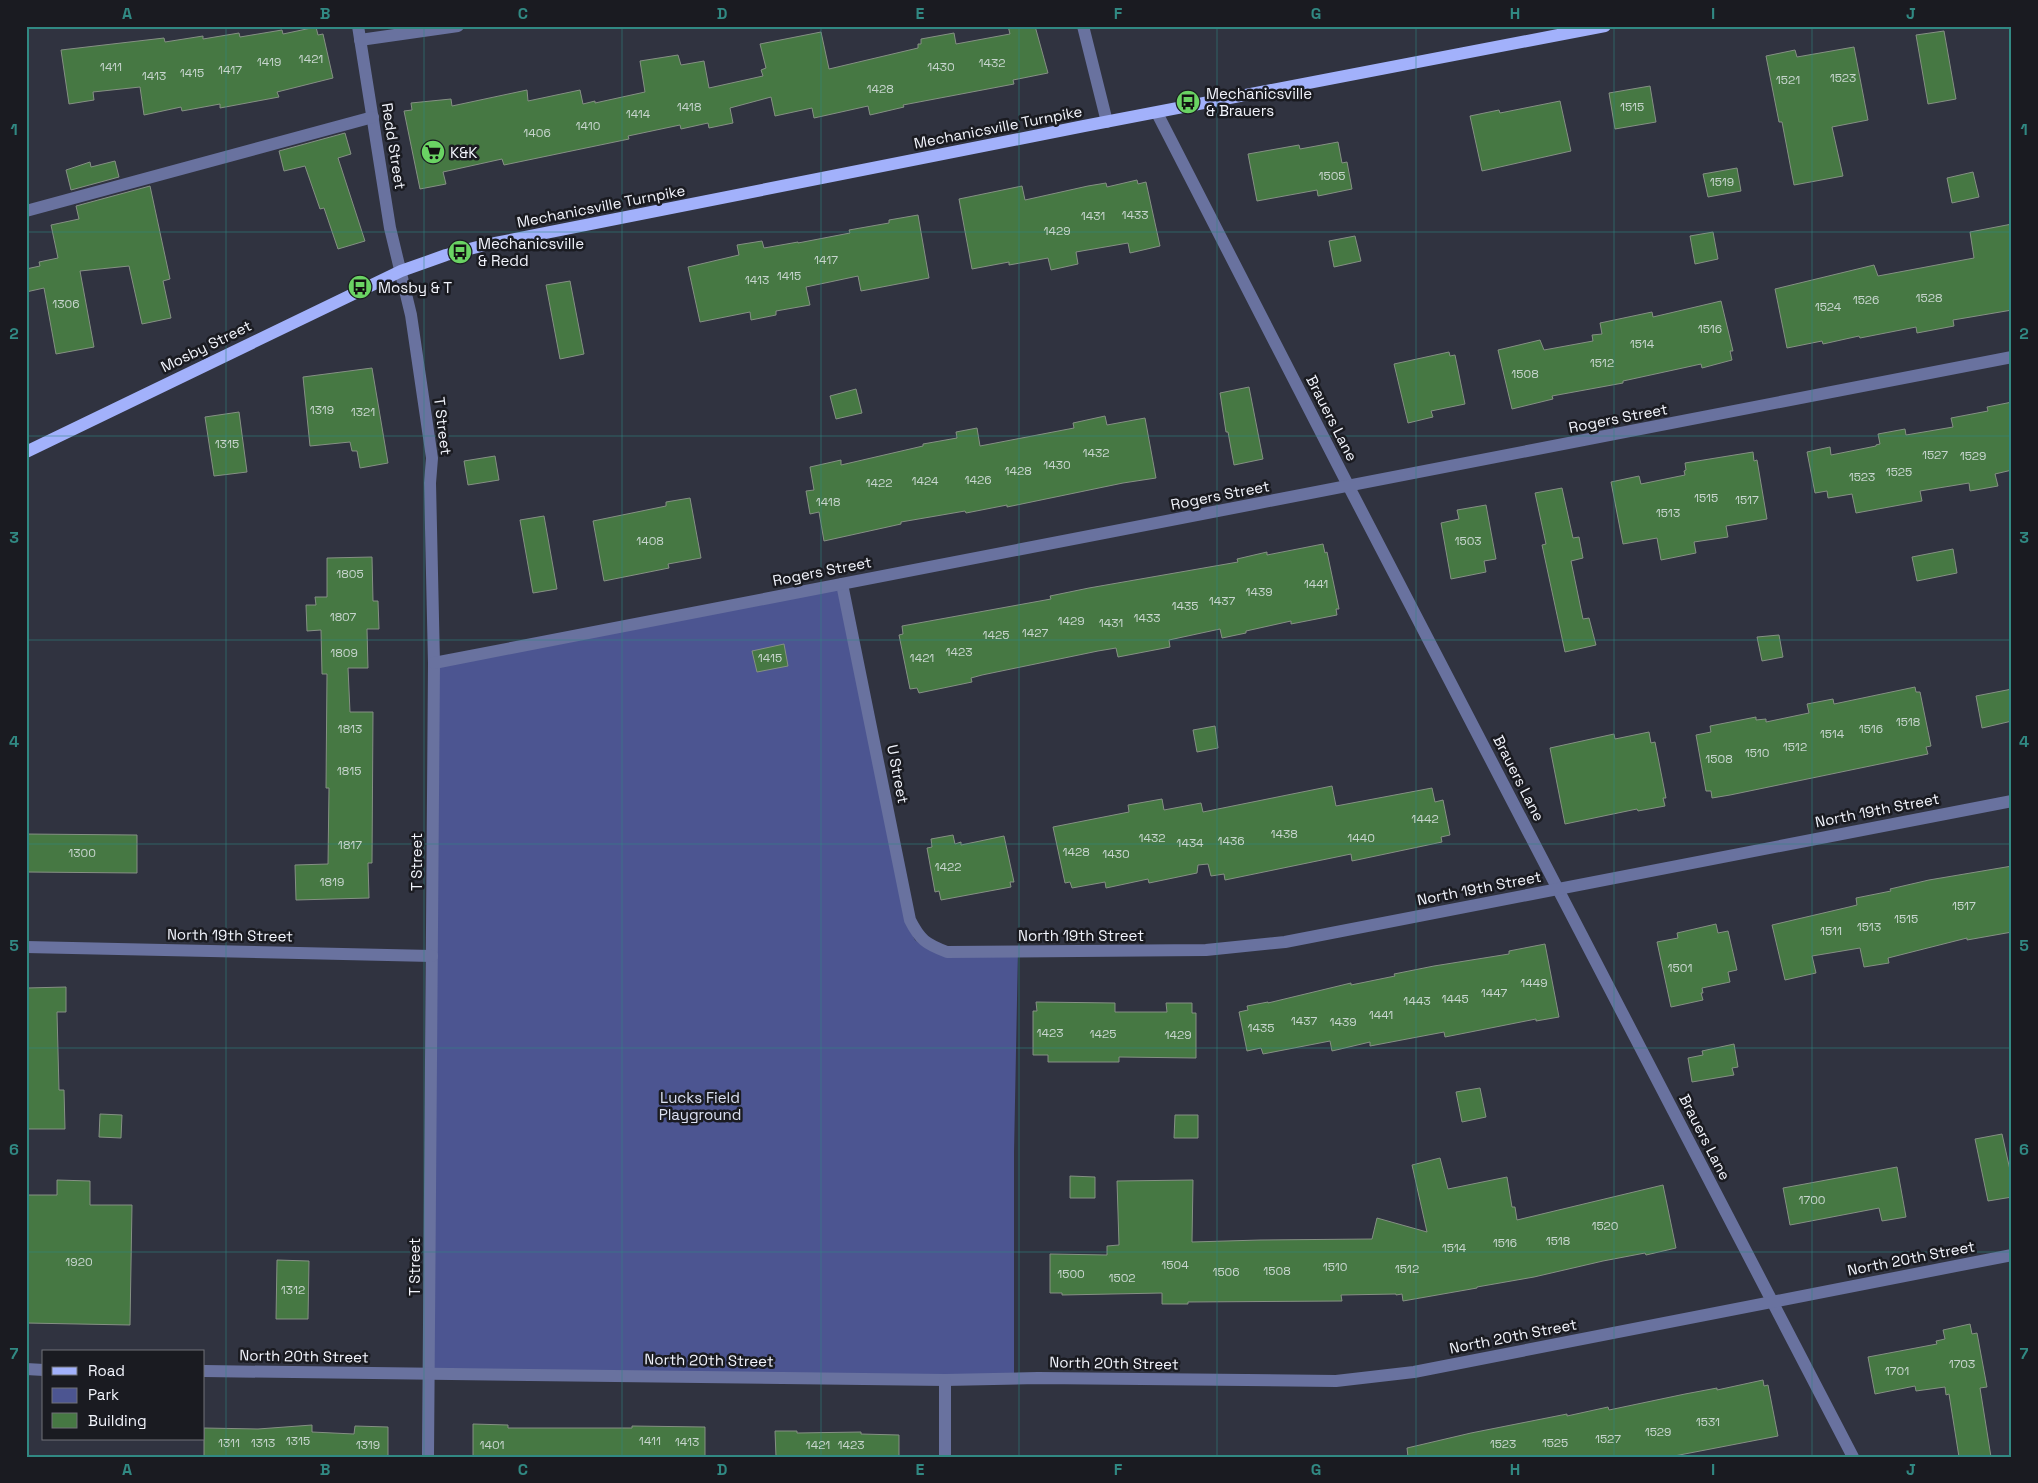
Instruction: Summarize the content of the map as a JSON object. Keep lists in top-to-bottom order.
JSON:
{
  "streets": {
    "main road": ["Mechanicsville Turnpike", "Mosby Street"],
    "street": [
      "Redd Street",
      "Brauers Lane",
      "Rogers Street",
      "T Street",
      "U Street",
      "North 19th Street",
      "North 20th Street"
    ]
  },
  "crossings": [
    ["Mechanicsville Turnpike", "Redd Street"],
    ["Mechanicsville Turnpike", "Mosby Street"],
    ["Mechanicsville Turnpike", "Brauers Lane"],
    ["Mechanicsville Turnpike", "T Street"],
    ["Redd Street", "Mosby Street"],
    ["Redd Street", "T Street"],
    ["Mosby Street", "T Street"],
    ["Brauers Lane", "Rogers Street"],
    ["Brauers Lane", "North 19th Street"],
    ["Brauers Lane", "North 20th Street"],
    ["Rogers Street", "T Street"],
    ["Rogers Street", "U Street"],
    ["T Street", "North 19th Street"],
    ["T Street", "North 20th Street"],
    ["U Street", "North 19th Street"]
  ],
  "parks": ["Lucks Field Playground"],
  "places": {
    "bus stop": ["Mechanicsville & Brauers", "Mechanicsville & Redd", "Mosby & T"],
    "supermarket": ["K&K"]
  },
  "house_numbers": [
    "1421",
    "1419",
    "1432",
    "1411",
    "1430",
    "1417",
    "1415",
    "1413",
    "1523",
    "1521",
    "1428",
    "1418",
    "1515",
    "1414",
    "1410",
    "1406",
    "1505",
    "1519",
    "1433",
    "1431",
    "1429",
    "1417",
    "1415",
    "1413",
    "1528",
    "1526",
    "1306",
    "1524",
    "1516",
    "1514",
    "1512",
    "1508",
    "1319",
    "1321",
    "1315",
    "1432",
    "1527",
    "1529",
    "1430",
    "1428",
    "1525",
    "1523",
    "1426",
    "1424",
    "1422",
    "1515",
    "1517",
    "1418",
    "1513",
    "1408",
    "1503",
    "1805",
    "1441",
    "1439",
    "1437",
    "1435",
    "1807",
    "1433",
    "1429",
    "1431",
    "1427",
    "1425",
    "1423",
    "1809",
    "1415",
    "1421",
    "1518",
    "1813",
    "1516",
    "1514",
    "1512",
    "1510",
    "1508",
    "1815",
    "1442",
    "1438",
    "1432",
    "1440",
    "1436",
    "1434",
    "1817",
    "1428",
    "1300",
    "1430",
    "1422",
    "1819",
    "1517",
    "1515",
    "1513",
    "1511",
    "1501",
    "1449",
    "1447",
    "1445",
    "1443",
    "1441",
    "1437",
    "1439",
    "1435",
    "1423",
    "1425",
    "1429",
    "1700",
    "1520",
    "1518",
    "1516",
    "1514",
    "1920",
    "1504",
    "1510",
    "1512",
    "1508",
    "1506",
    "1500",
    "1502",
    "1312",
    "1703",
    "1701",
    "1531",
    "1529",
    "1527",
    "1315",
    "1411",
    "1413",
    "1311",
    "1313",
    "1525",
    "1523",
    "1319",
    "1401",
    "1421",
    "1423"
  ],
  "legend": ["Road", "Park", "Building"],
  "grid": {
    "columns": [
      "A",
      "B",
      "C",
      "D",
      "E",
      "F",
      "G",
      "H",
      "I",
      "J"
    ],
    "rows": [
      "1",
      "2",
      "3",
      "4",
      "5",
      "6",
      "7"
    ]
  }
}
